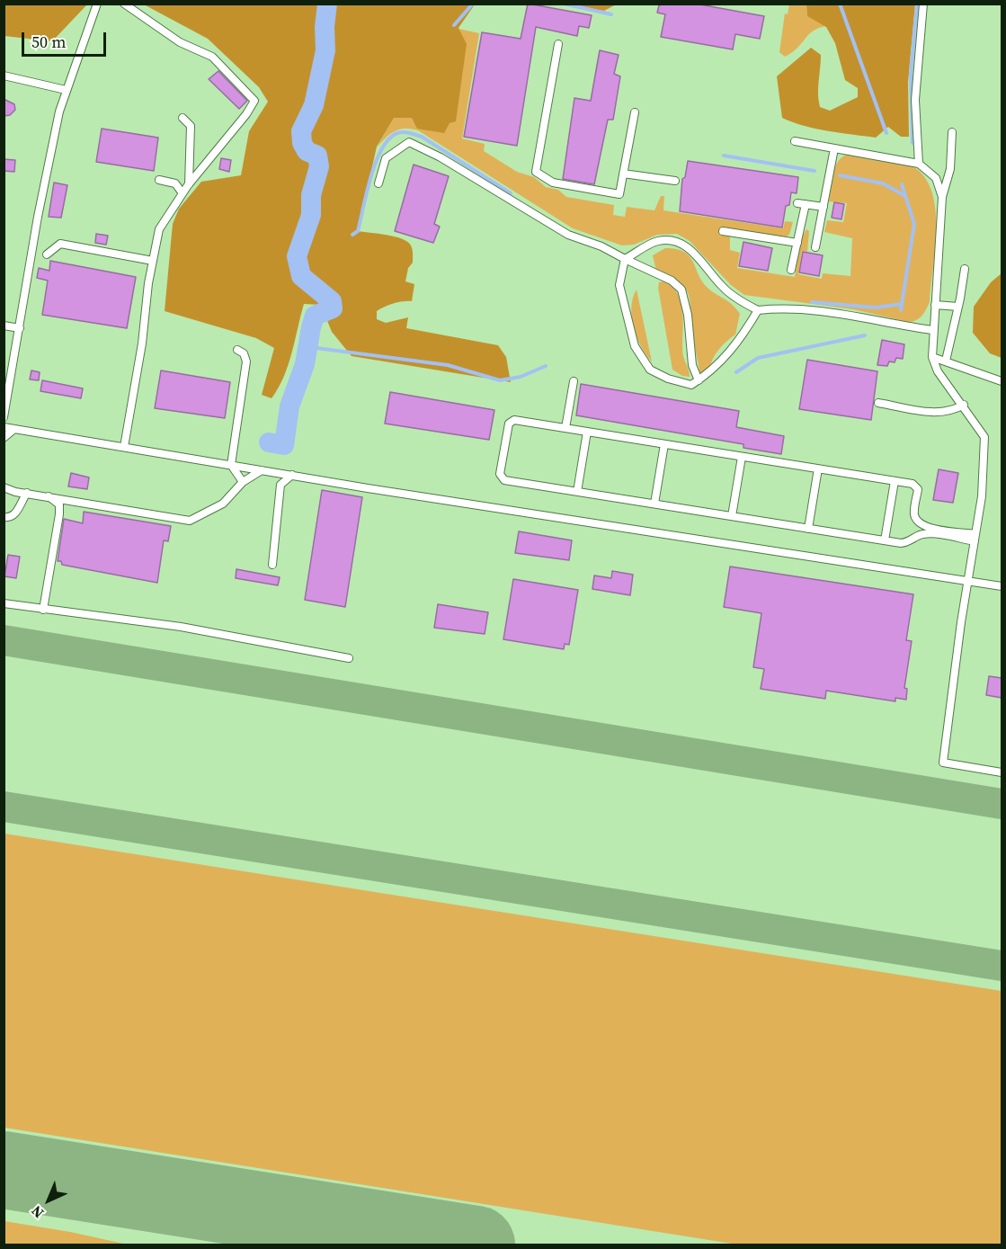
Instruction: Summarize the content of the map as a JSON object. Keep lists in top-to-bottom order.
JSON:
{
  "scale_bar": "50 m",
  "north": "bottom left"
}
